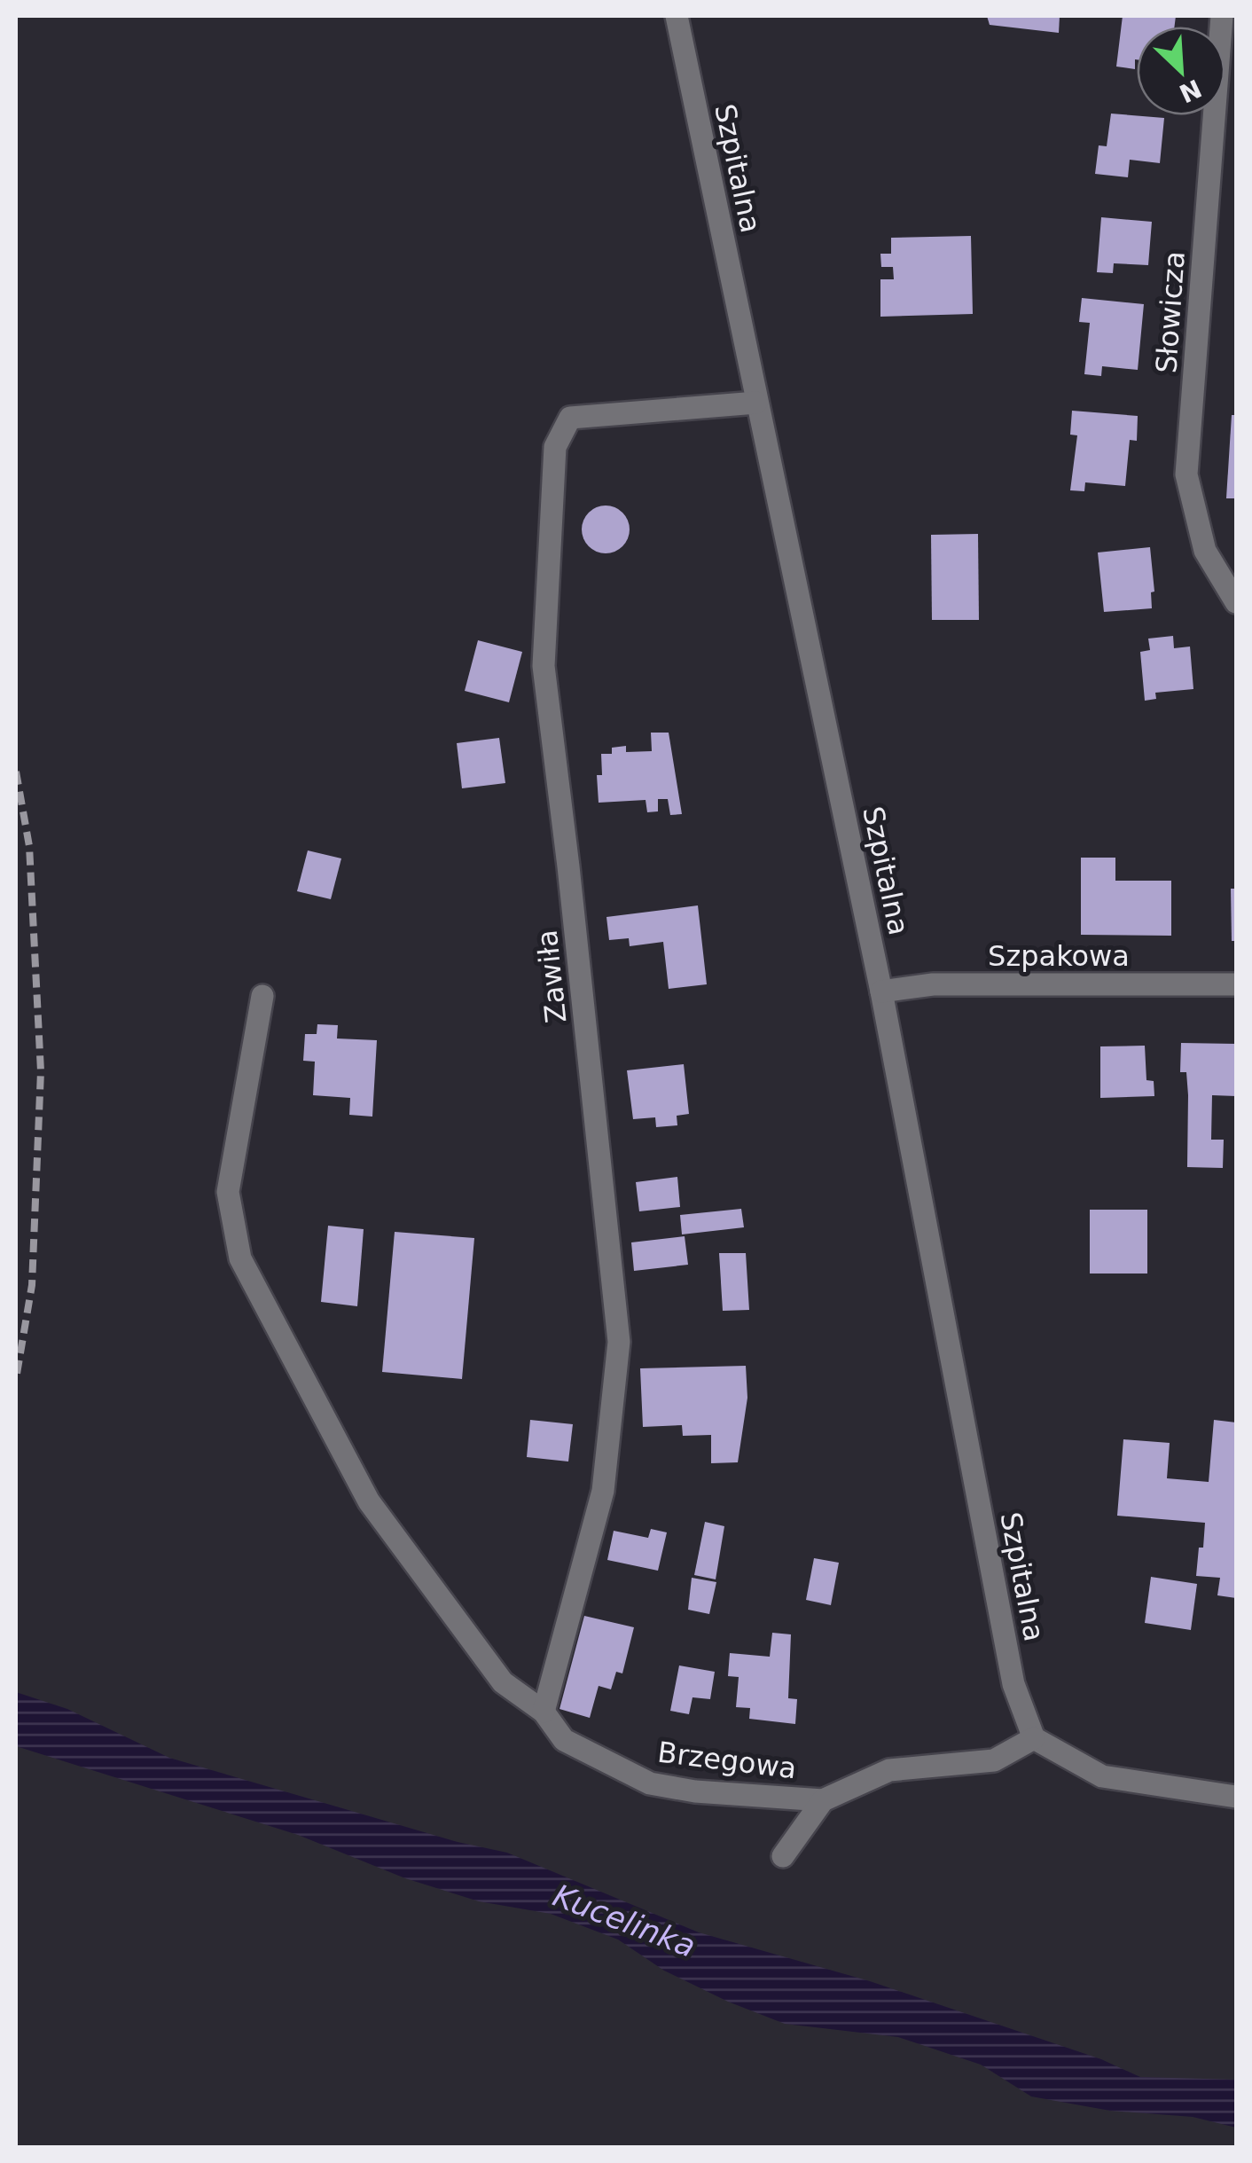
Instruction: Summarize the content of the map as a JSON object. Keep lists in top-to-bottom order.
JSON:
{
  "streets": {
    "street": [
      "Szpitalna",
      "Słowicza",
      "Szpakowa",
      "Zawiła",
      "Brzegowa"
    ]
  },
  "crossings": [
    ["Szpitalna", "Szpakowa"],
    ["Szpitalna", "Zawiła"],
    ["Szpitalna", "Brzegowa"],
    ["Zawiła", "Brzegowa"]
  ],
  "water": ["Kucelinka"],
  "north": "bottom right"
}
